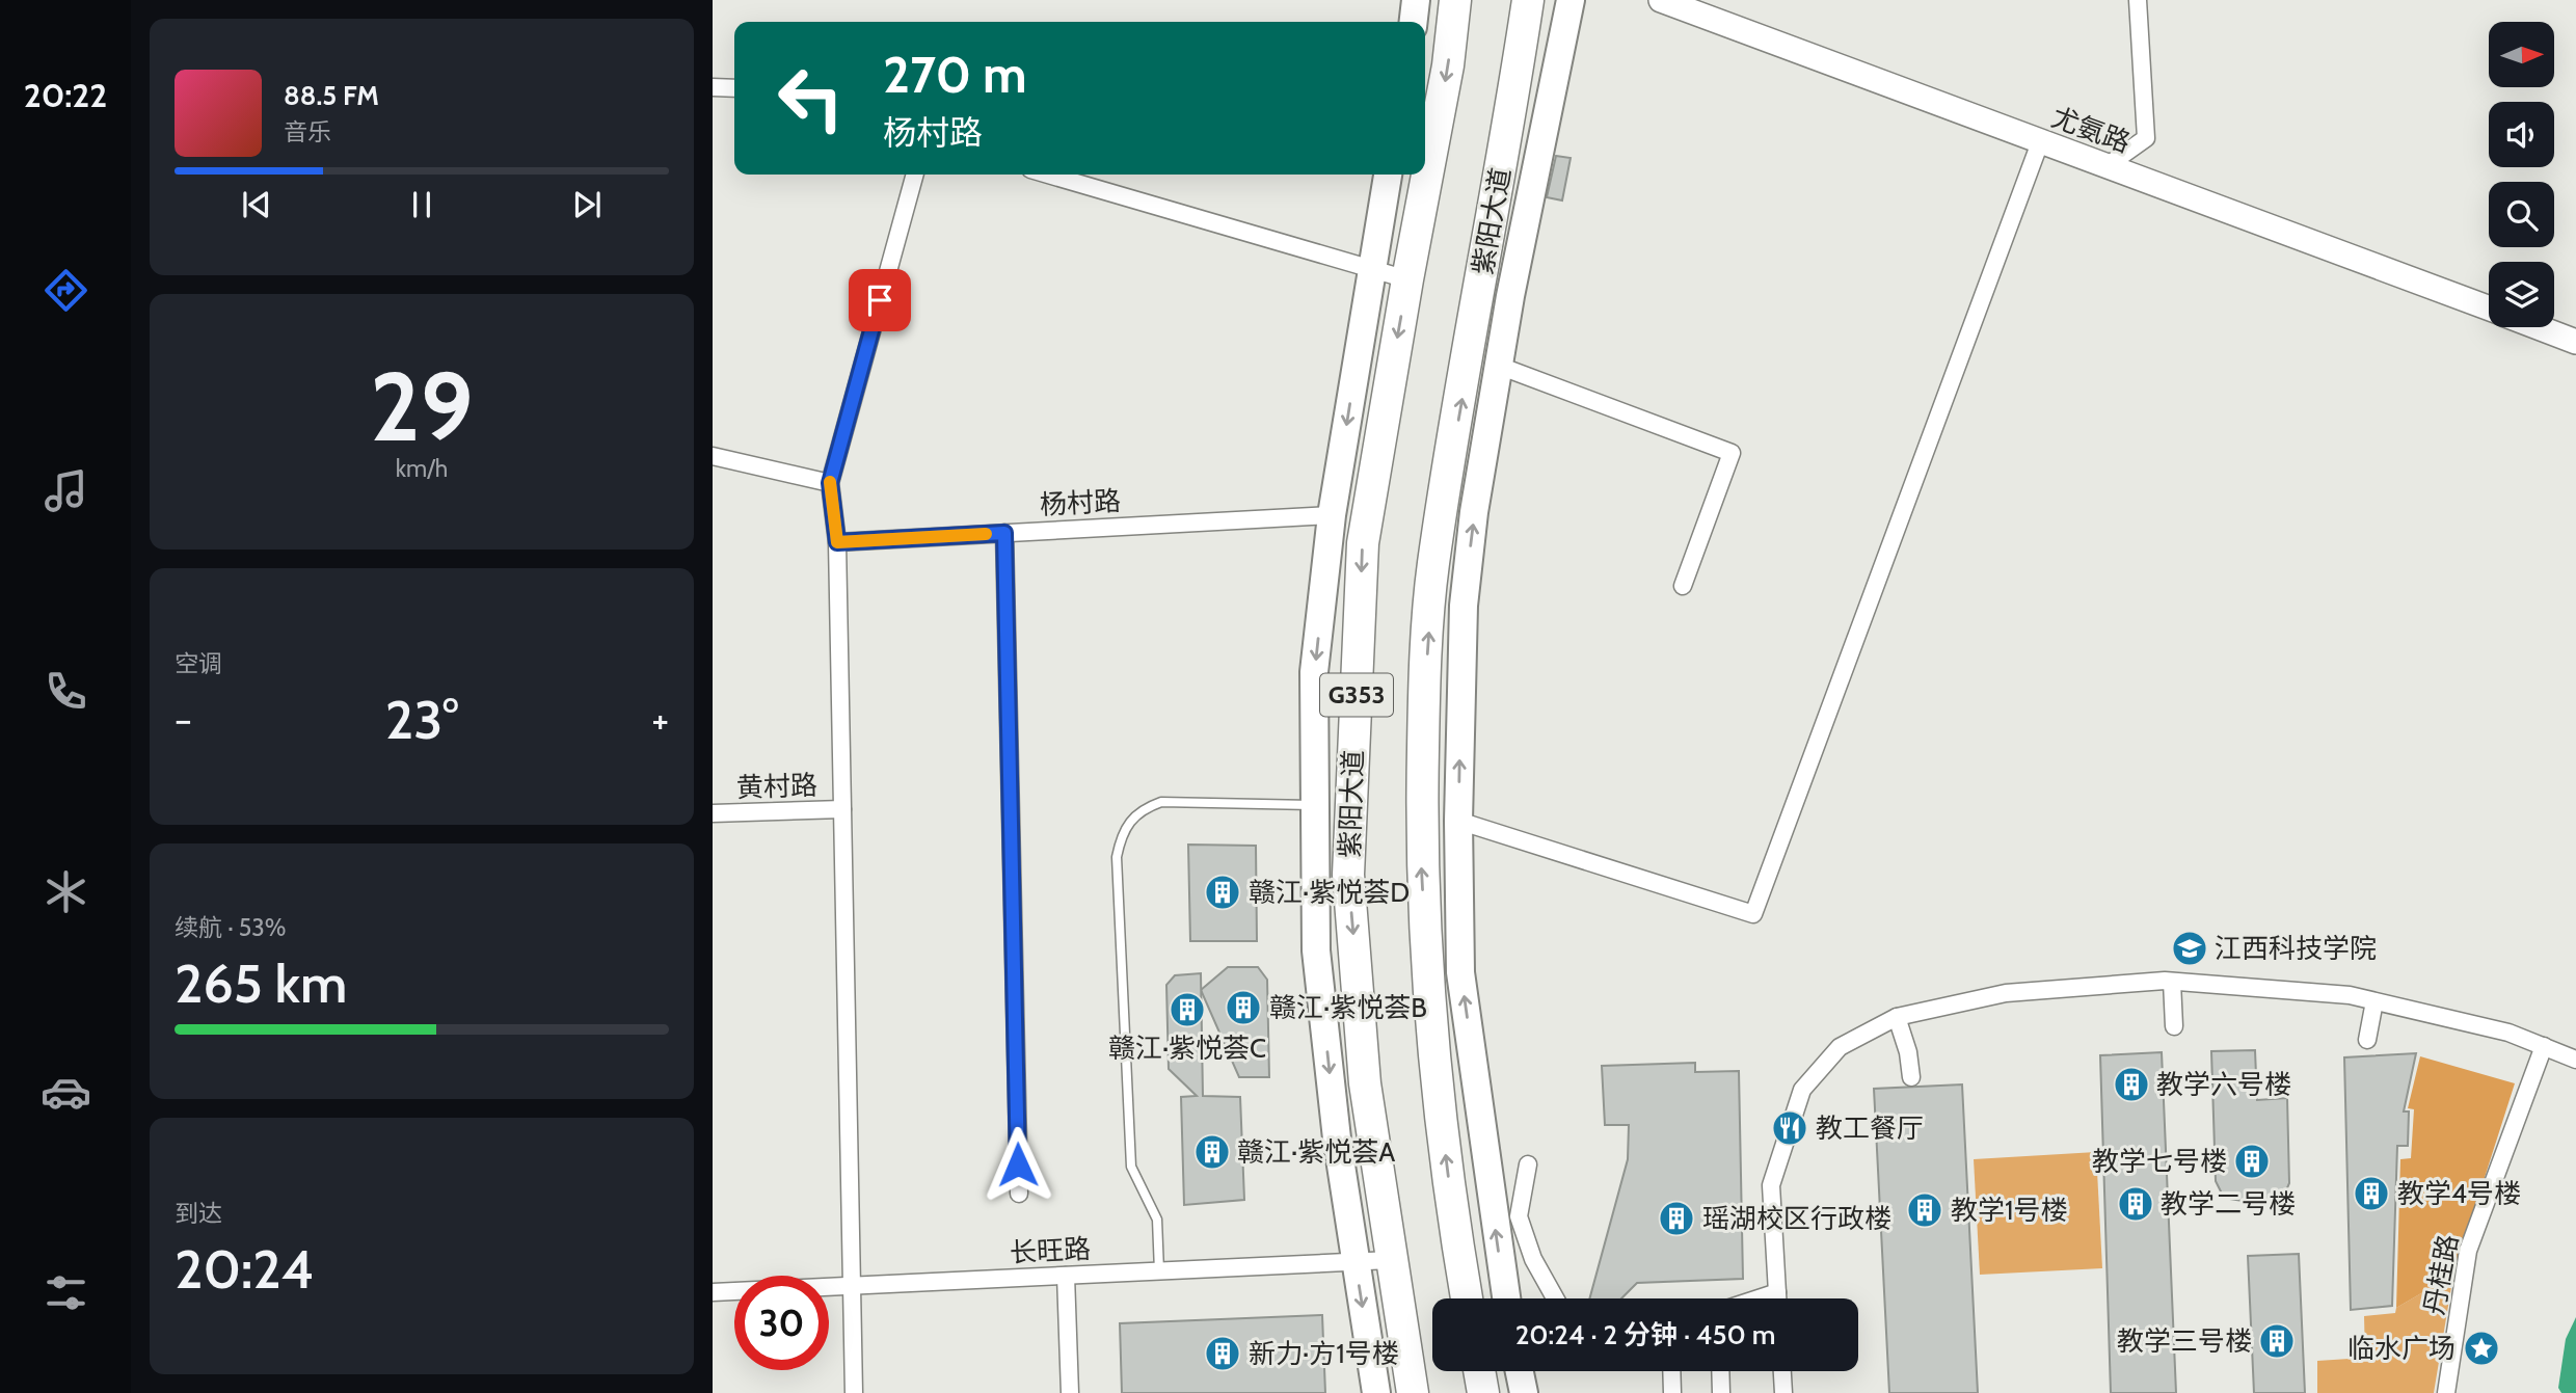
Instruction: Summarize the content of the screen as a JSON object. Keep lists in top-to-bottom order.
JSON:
{
  "streets": {
    "highway": ["紫阳大道", "G353"],
    "main road": ["尤氨路"],
    "street": [
      "杨村路",
      "黄村路",
      "长旺路",
      "丹桂路"
    ]
  },
  "crossings": [
    ["紫阳大道", "长旺路"]
  ],
  "places": {
    "building": [
      "赣江·紫悦荟D",
      "赣江·紫悦荟B",
      "赣江·紫悦荟C",
      "教学六号楼",
      "赣江·紫悦荟A",
      "教学七号楼",
      "教学4号楼",
      "教学二号楼",
      "教学1号楼",
      "瑶湖校区行政楼",
      "教学三号楼",
      "新力·方1号楼"
    ],
    "school or university": ["江西科技学院"],
    "restaurant": ["教工餐厅"],
    "place": ["临水广场"]
  },
  "north": "right",
  "page": {
    "tabs": "20:22",
    "turn": ["270 m", "杨村路"],
    "song": ["88.5 FM", "音乐"],
    "tile": [
      ["29", "km/h"],
      "空调",
      ["续航 · 53%", "265 km"],
      ["到达", "20:24"]
    ],
    "heat": ["−", "23°", "+"],
    "limit": "30",
    "trip": "20:24 · 2 分钟 · 450 m"
  }
}
